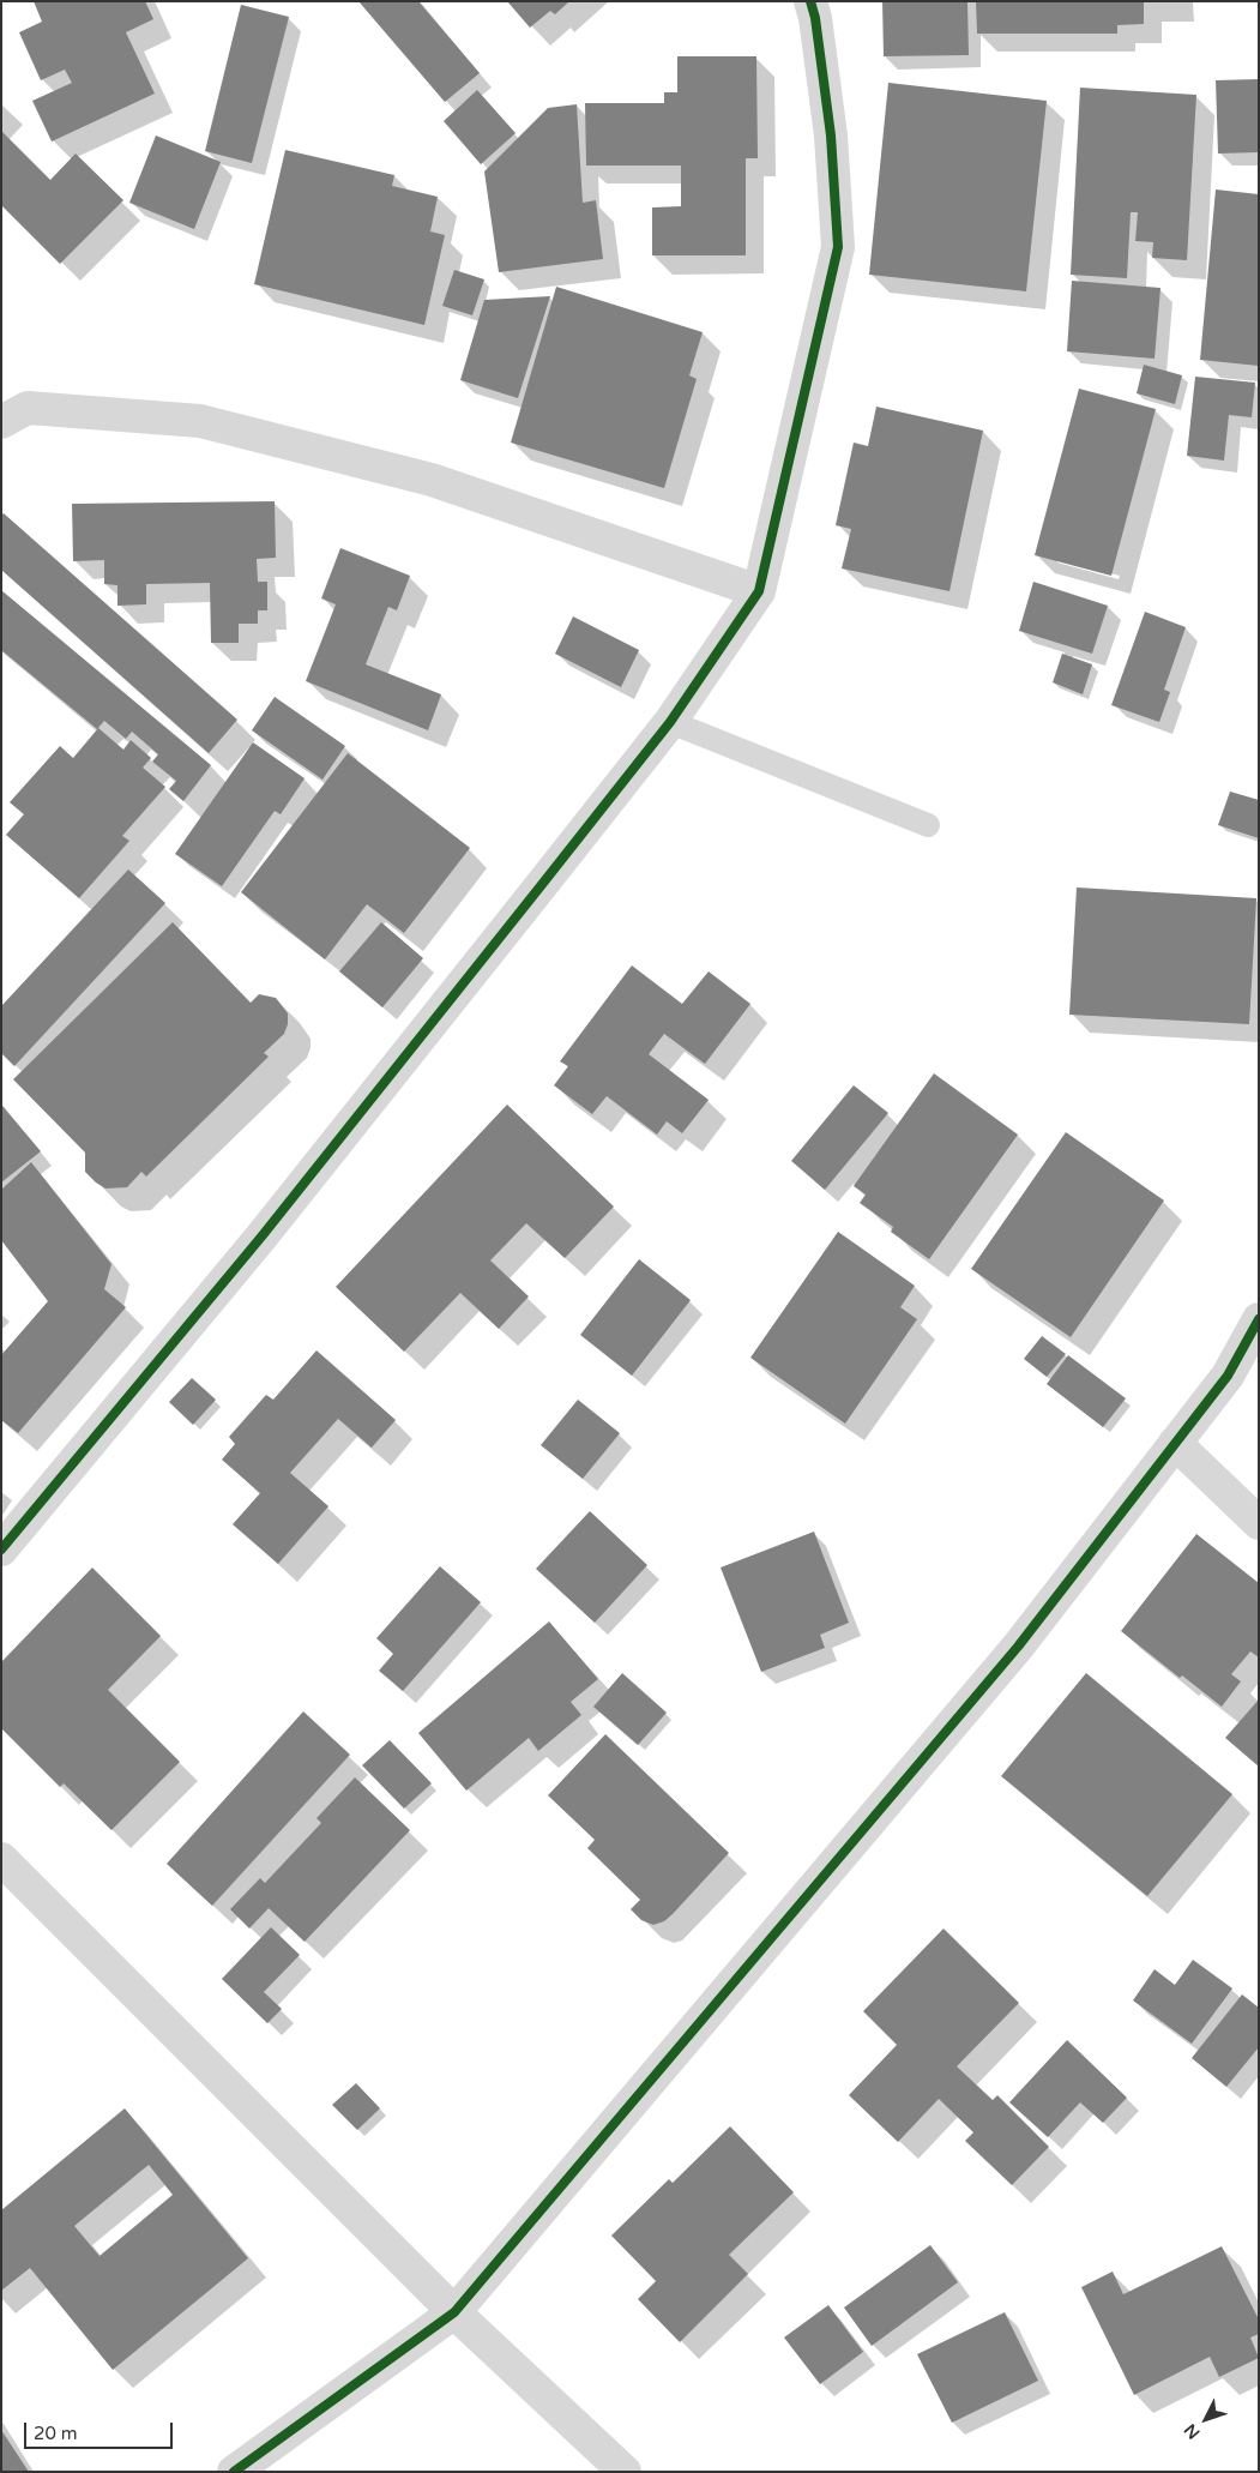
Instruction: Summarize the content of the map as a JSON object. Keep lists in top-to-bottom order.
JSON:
{
  "scale_bar": "20 m",
  "north": "bottom left"
}
